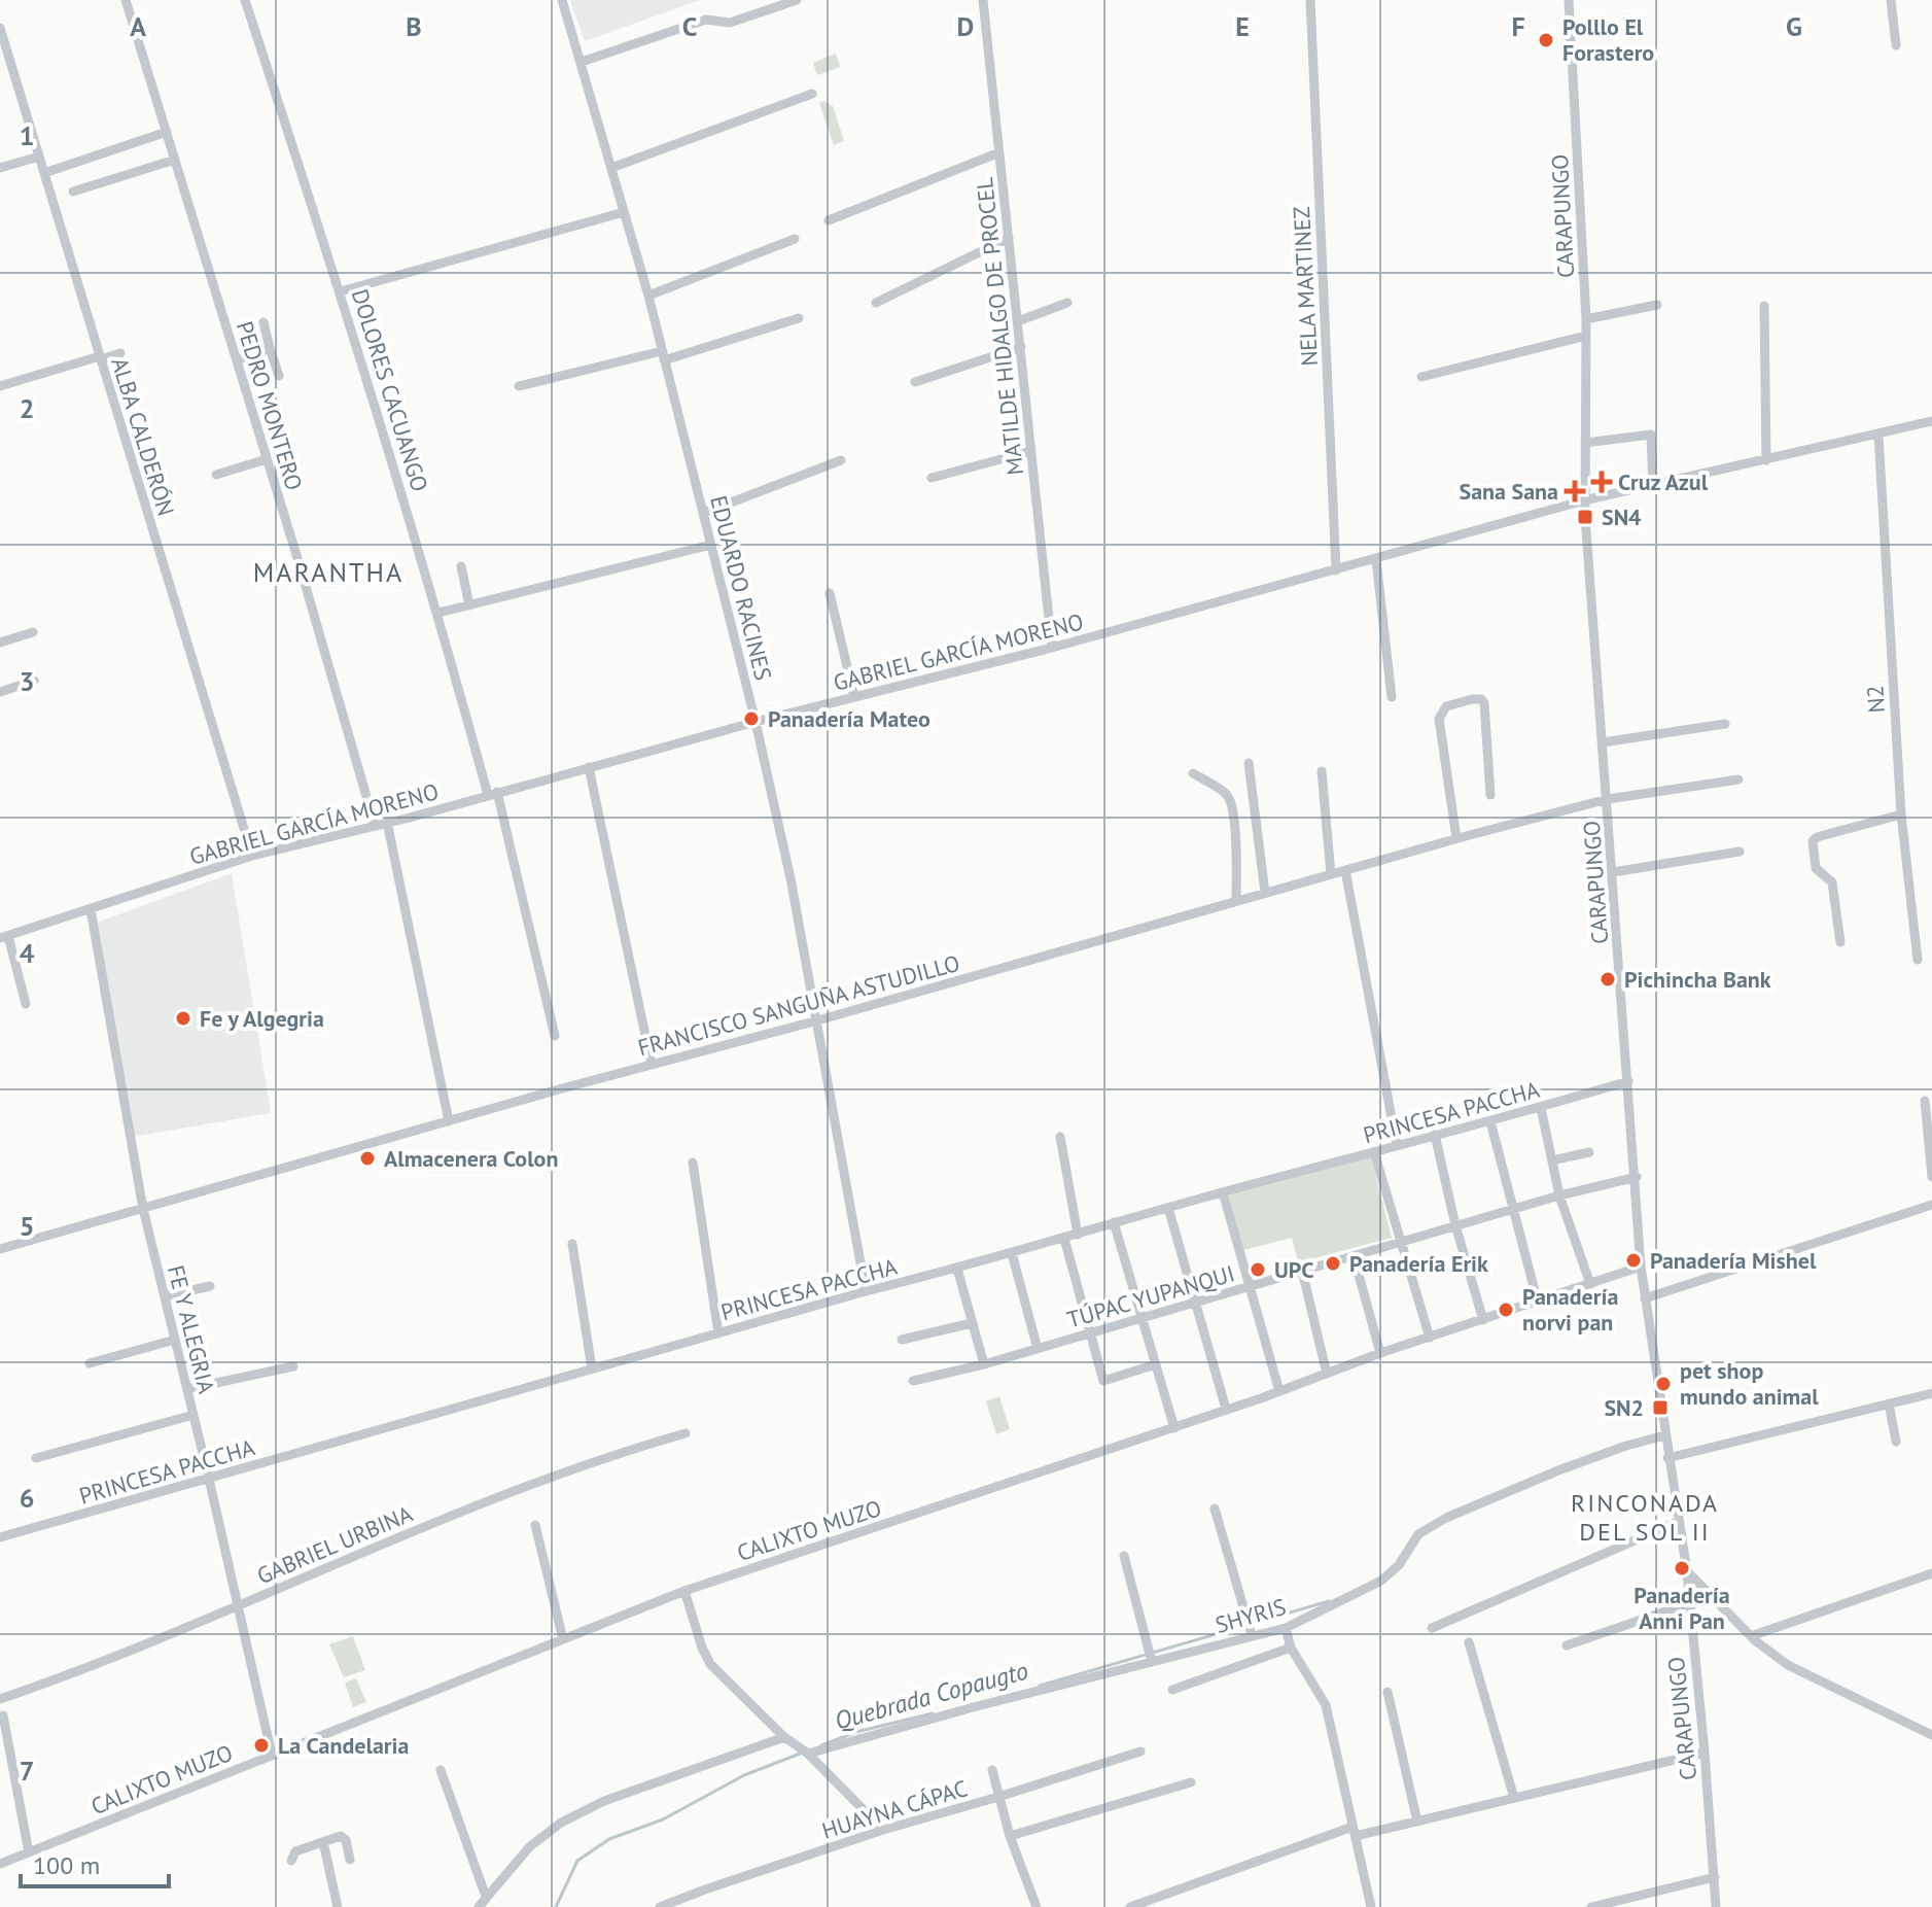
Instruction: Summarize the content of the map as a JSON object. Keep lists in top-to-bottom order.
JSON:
{
  "streets": {
    "street": [
      "CARAPUNGO",
      "NELA MARTINEZ",
      "MATILDE HIDALGO DE PROCEL",
      "DOLORES CACUANGO",
      "PEDRO MONTERO",
      "ALBA CALDERÓN",
      "EDUARDO RACINES",
      "GABRIEL GARCÍA MORENO",
      "N2",
      "FRANCISCO SANGUÑA ASTUDILLO",
      "PRINCESA PACCHA",
      "TÚPAC YUPANQUI",
      "FE Y ALEGRIA",
      "CALIXTO MUZO",
      "GABRIEL URBINA",
      "SHYRIS",
      "HUAYNA CÁPAC"
    ]
  },
  "crossings": [
    ["CARAPUNGO", "GABRIEL GARCÍA MORENO"],
    ["CARAPUNGO", "FRANCISCO SANGUÑA ASTUDILLO"],
    ["CARAPUNGO", "PRINCESA PACCHA"],
    ["CARAPUNGO", "TÚPAC YUPANQUI"],
    ["CARAPUNGO", "CALIXTO MUZO"],
    ["CARAPUNGO", "SHYRIS"],
    ["NELA MARTINEZ", "GABRIEL GARCÍA MORENO"],
    ["MATILDE HIDALGO DE PROCEL", "GABRIEL GARCÍA MORENO"],
    ["DOLORES CACUANGO", "GABRIEL GARCÍA MORENO"],
    ["PEDRO MONTERO", "GABRIEL GARCÍA MORENO"],
    ["ALBA CALDERÓN", "GABRIEL GARCÍA MORENO"],
    ["EDUARDO RACINES", "GABRIEL GARCÍA MORENO"],
    ["EDUARDO RACINES", "FRANCISCO SANGUÑA ASTUDILLO"],
    ["EDUARDO RACINES", "PRINCESA PACCHA"],
    ["GABRIEL GARCÍA MORENO", "N2"],
    ["GABRIEL GARCÍA MORENO", "FE Y ALEGRIA"],
    ["FRANCISCO SANGUÑA ASTUDILLO", "FE Y ALEGRIA"],
    ["PRINCESA PACCHA", "FE Y ALEGRIA"],
    ["FE Y ALEGRIA", "CALIXTO MUZO"],
    ["FE Y ALEGRIA", "GABRIEL URBINA"]
  ],
  "districts": ["MARANTHA", "RINCONADA DEL SOL II"],
  "water": ["Quebrada Copaugto"],
  "places": {
    "other": [
      "Polllo El Forastero",
      "Panadería Mateo",
      "Pichincha Bank",
      "Fe y Algegria",
      "Almacenera Colon",
      "Panadería Mishel",
      "Panadería Erik",
      "UPC",
      "Panadería norvi pan",
      "pet shop mundo animal",
      "Panadería Anni Pan",
      "La Candelaria"
    ],
    "health": ["Cruz Azul", "Sana Sana"],
    "transit": ["SN4", "SN2"]
  },
  "scale_bar": "100 m",
  "grid": {
    "columns": [
      "A",
      "B",
      "C",
      "D",
      "E",
      "F",
      "G"
    ],
    "rows": [
      "1",
      "2",
      "3",
      "4",
      "5",
      "6",
      "7"
    ]
  }
}
